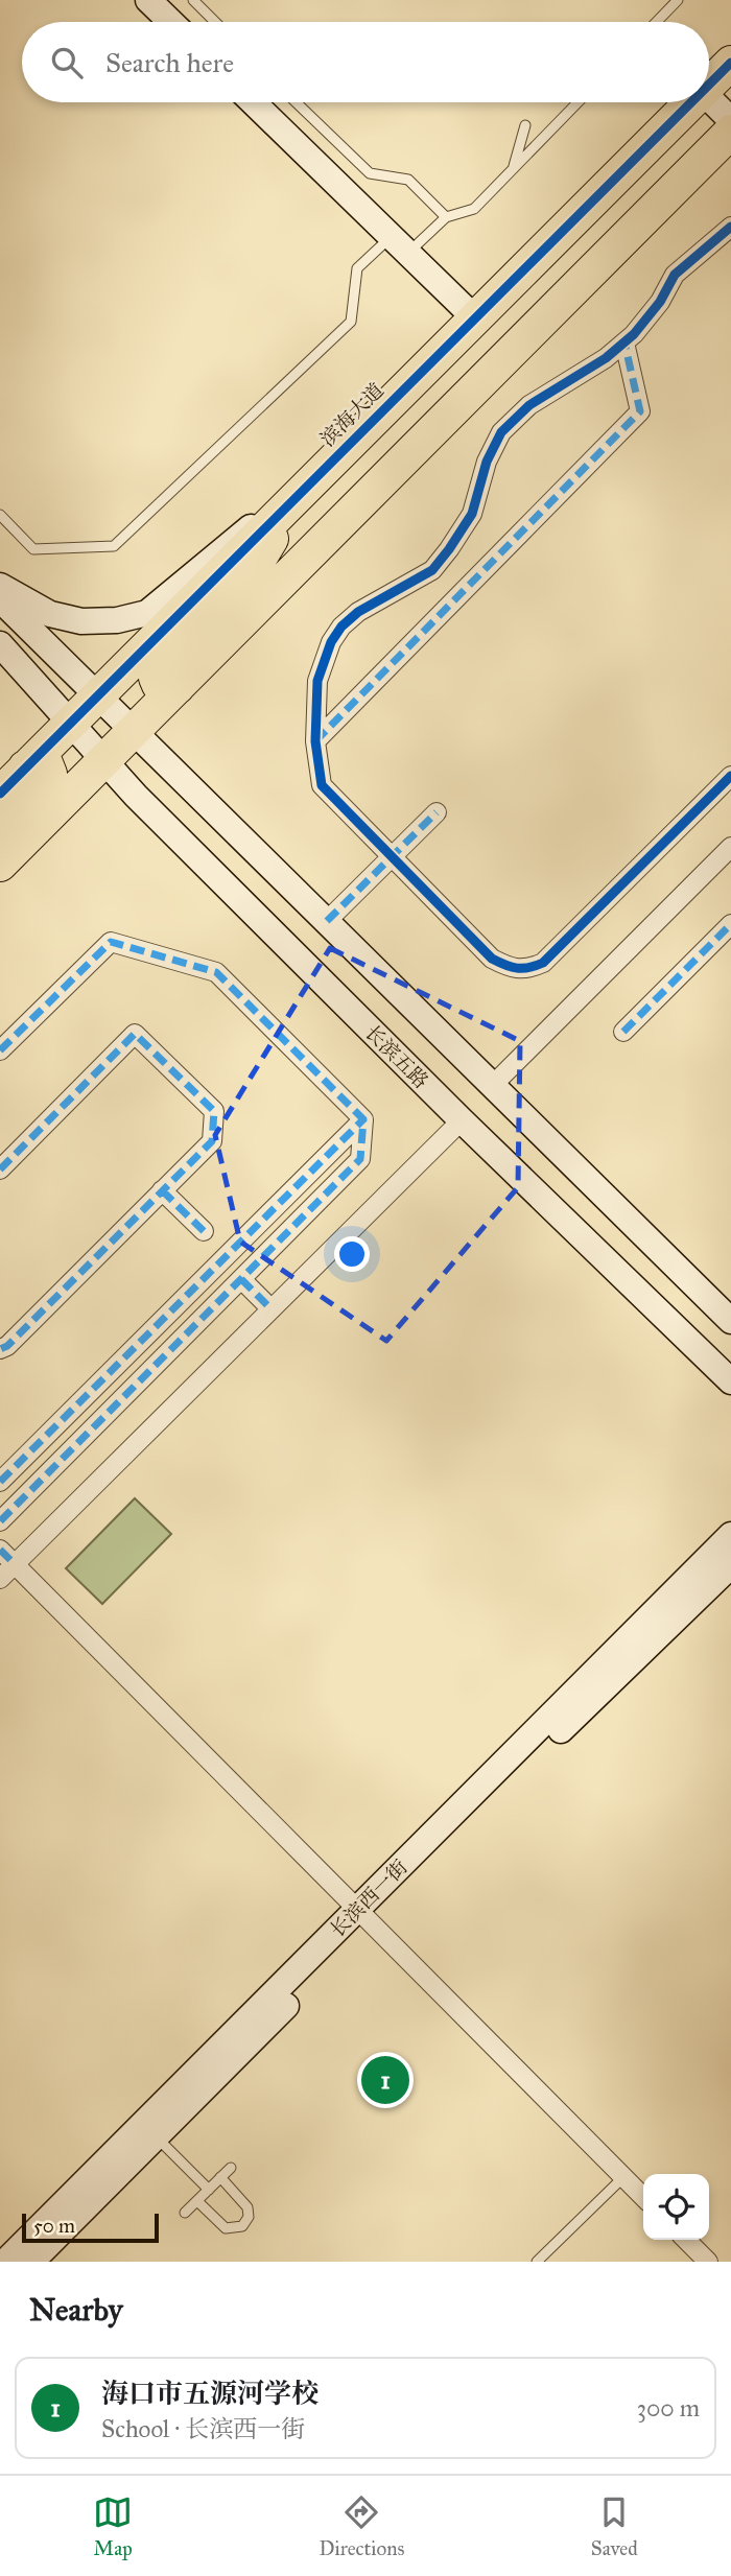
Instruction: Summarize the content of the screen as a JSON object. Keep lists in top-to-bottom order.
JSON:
{
  "streets": {
    "highway": ["滨海大道"],
    "street": ["长滨五路", "长滨西一街"]
  },
  "crossings": [
    ["滨海大道", "长滨五路"]
  ],
  "scale_bar": "50 m",
  "page": {
    "search": "Search here",
    "pins": "1",
    "scale": "50 m",
    "heading": "Nearby",
    "list": [
      {
        "mark": "1",
        "name": "海口市五源河学校",
        "note": "School · 长滨西一街",
        "value": "300 m"
      }
    ],
    "nav": ["Map", "Directions", "Saved"]
  }
}
